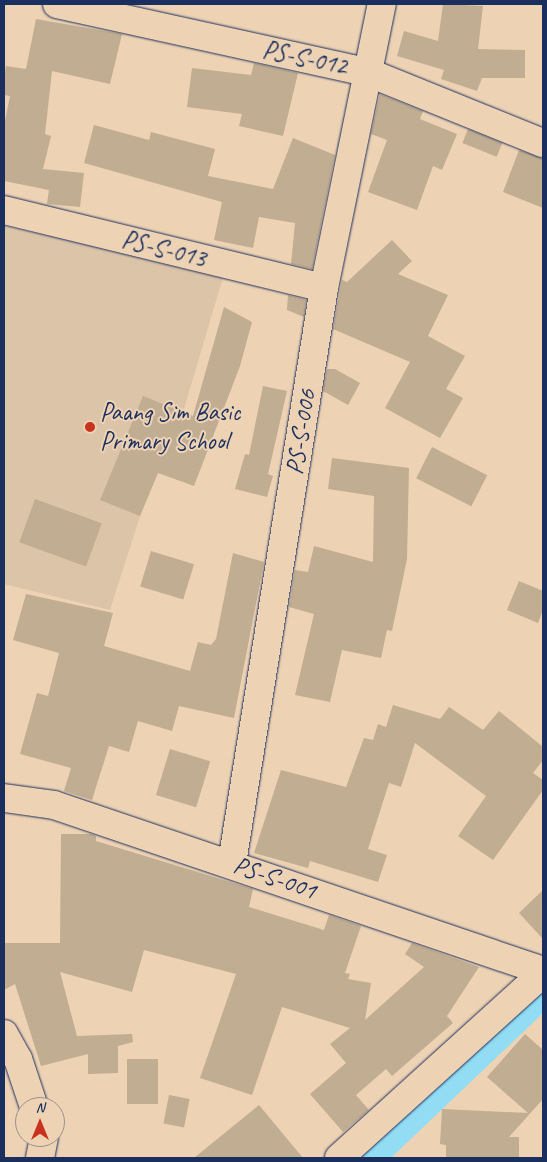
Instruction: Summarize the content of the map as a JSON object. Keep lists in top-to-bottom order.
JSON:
{
  "streets": {
    "street": [
      "PS-S-012",
      "PS-S-013",
      "PS-S-006",
      "PS-S-001"
    ]
  },
  "crossings": [
    ["PS-S-012", "PS-S-006"],
    ["PS-S-013", "PS-S-006"],
    ["PS-S-006", "PS-S-001"]
  ],
  "places": ["Paang Sim Basic Primary School"],
  "north": "top"
}
